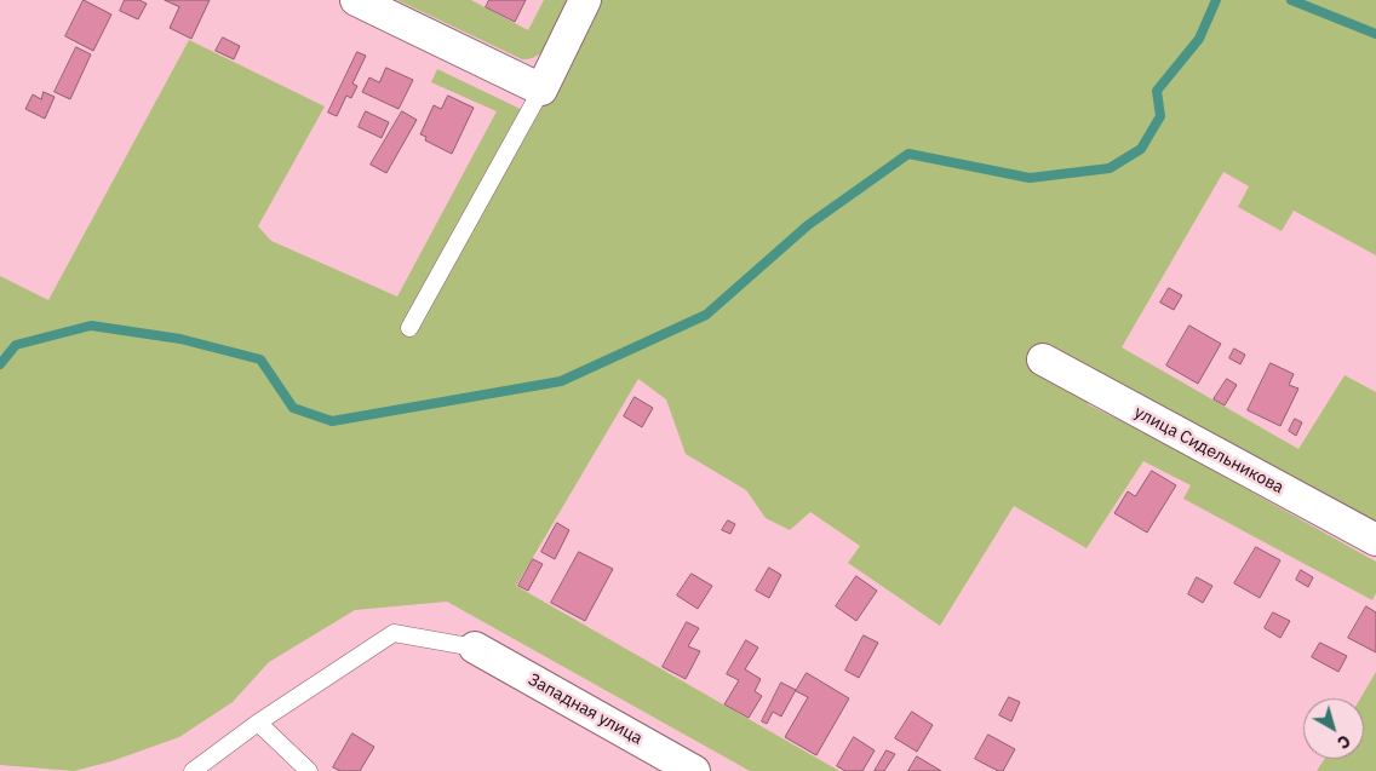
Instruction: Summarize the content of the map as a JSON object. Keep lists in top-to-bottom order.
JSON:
{
  "streets": {
    "street": ["улица Сидельникова", "Западная улица"]
  },
  "north": "bottom right"
}
